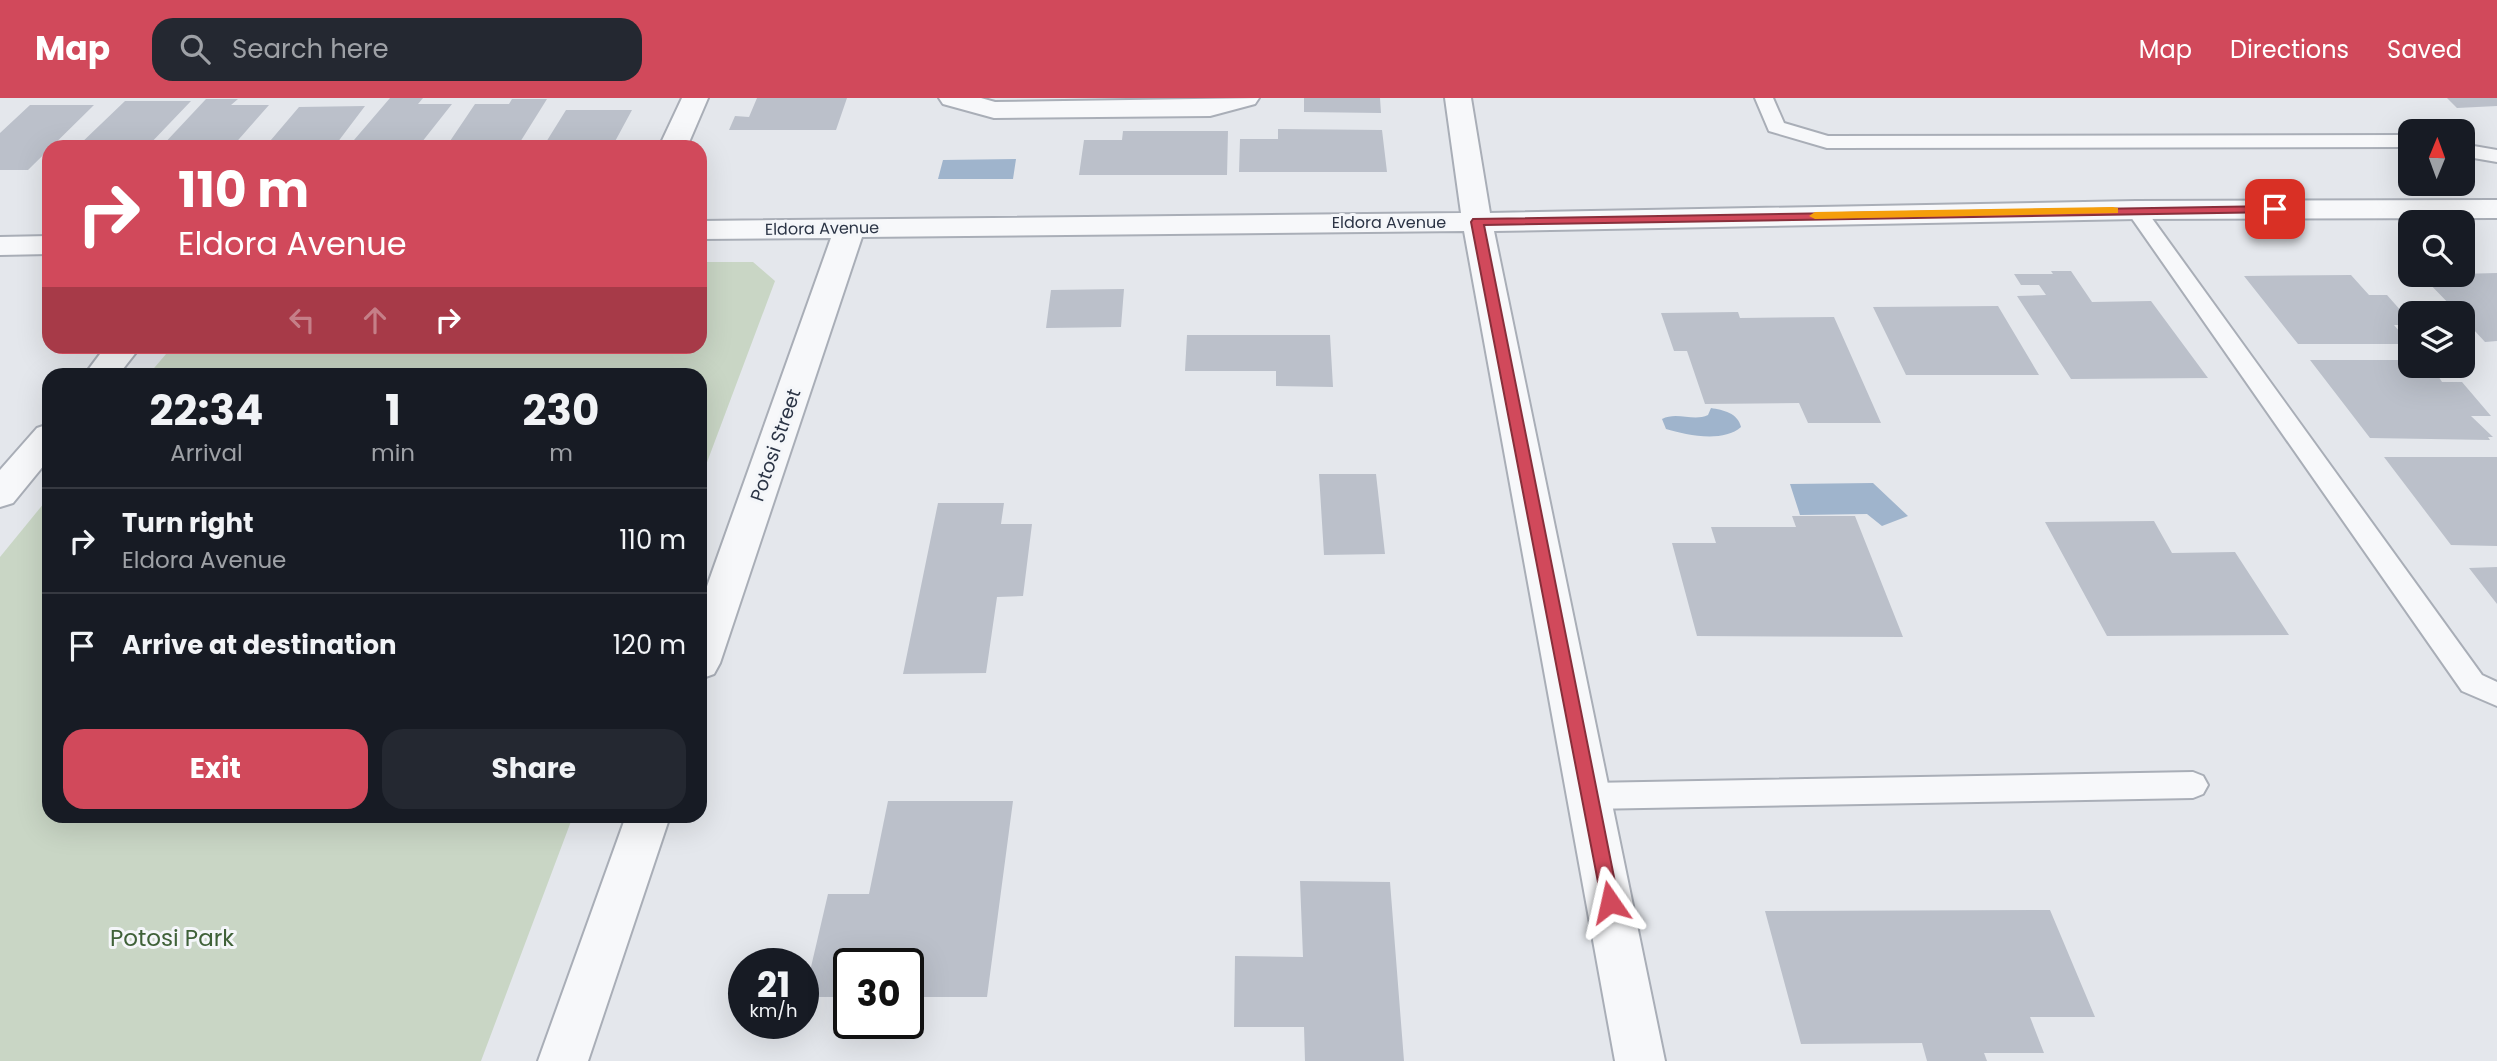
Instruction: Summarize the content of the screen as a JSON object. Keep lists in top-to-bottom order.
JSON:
{
  "streets": {
    "street": ["Eldora Avenue", "Potosi Street"]
  },
  "crossings": [
    ["Eldora Avenue", "Potosi Street"]
  ],
  "parks": ["Potosi Park"],
  "north": "top",
  "page": {
    "header": "Map",
    "search": "Search here",
    "nav": ["Map", "Directions", "Saved"],
    "turn": ["110 m", "Eldora Avenue"],
    "eta": [
      "22:34",
      "Arrival",
      "1",
      "min",
      "230",
      "m"
    ],
    "list": [
      {
        "name": "Turn right",
        "note": "Eldora Avenue",
        "value": "110 m"
      },
      {
        "name": "Arrive at destination",
        "value": "120 m"
      }
    ],
    "buttons": ["Exit", "Share"],
    "speed": "21 km/h",
    "limit": "30"
  }
}
